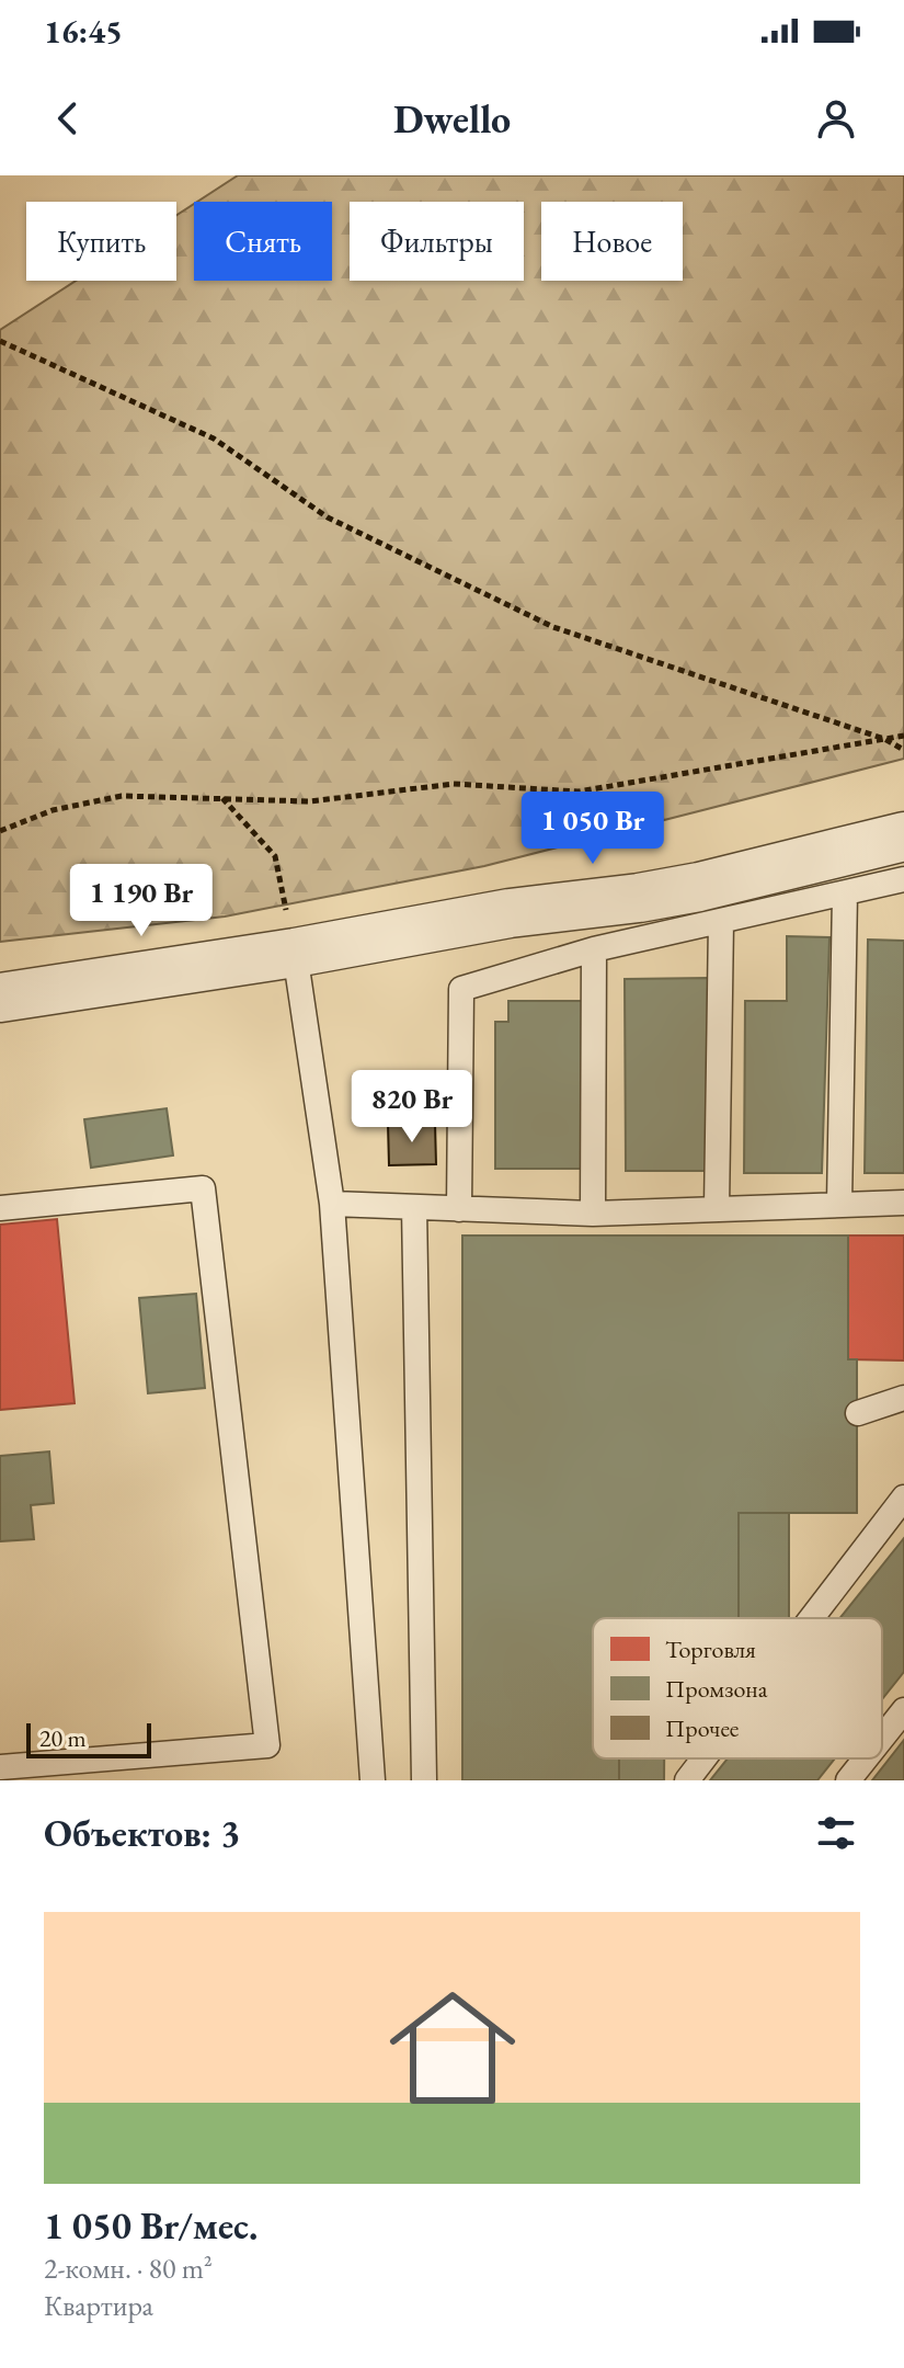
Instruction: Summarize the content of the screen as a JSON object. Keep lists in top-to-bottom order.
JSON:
{
  "legend": ["Торговля", "Промзона", "Прочее"],
  "scale_bar": "20 m",
  "page": {
    "status": "16:45",
    "header": "Dwello",
    "chip": [
      "Купить",
      "Снять",
      "Фильтры",
      "Новое"
    ],
    "price": ["1 050 Br", "1 190 Br", "820 Br"],
    "scale": "20 m",
    "heading": "Объектов: 3",
    "list": [
      {
        "name": "1 050 Br/мес.",
        "note": "2-комн. · 80 m² · Квартира"
      }
    ]
  }
}
